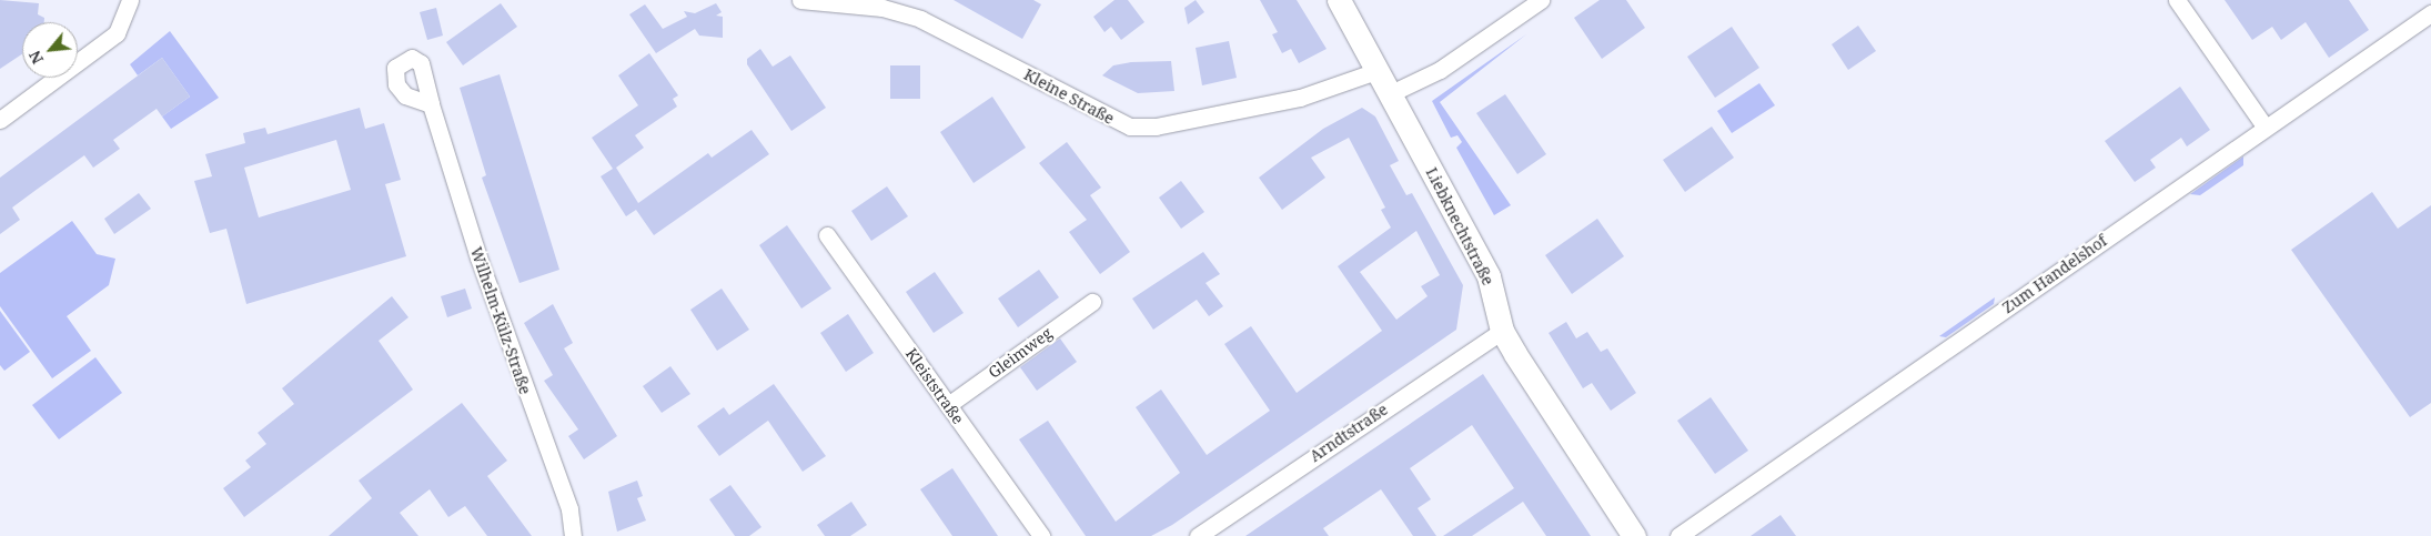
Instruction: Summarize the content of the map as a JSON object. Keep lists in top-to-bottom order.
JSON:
{
  "streets": {
    "main road": ["Liebknechtstraße"],
    "street": [
      "Kleine Straße",
      "Zum Handelshof",
      "Wilhelm-Külz-Straße",
      "Gleimweg",
      "Kleiststraße",
      "Arndtstraße"
    ]
  },
  "crossings": [
    ["Kleine Straße", "Liebknechtstraße"],
    ["Liebknechtstraße", "Arndtstraße"],
    ["Gleimweg", "Kleiststraße"]
  ],
  "north": "bottom left"
}
